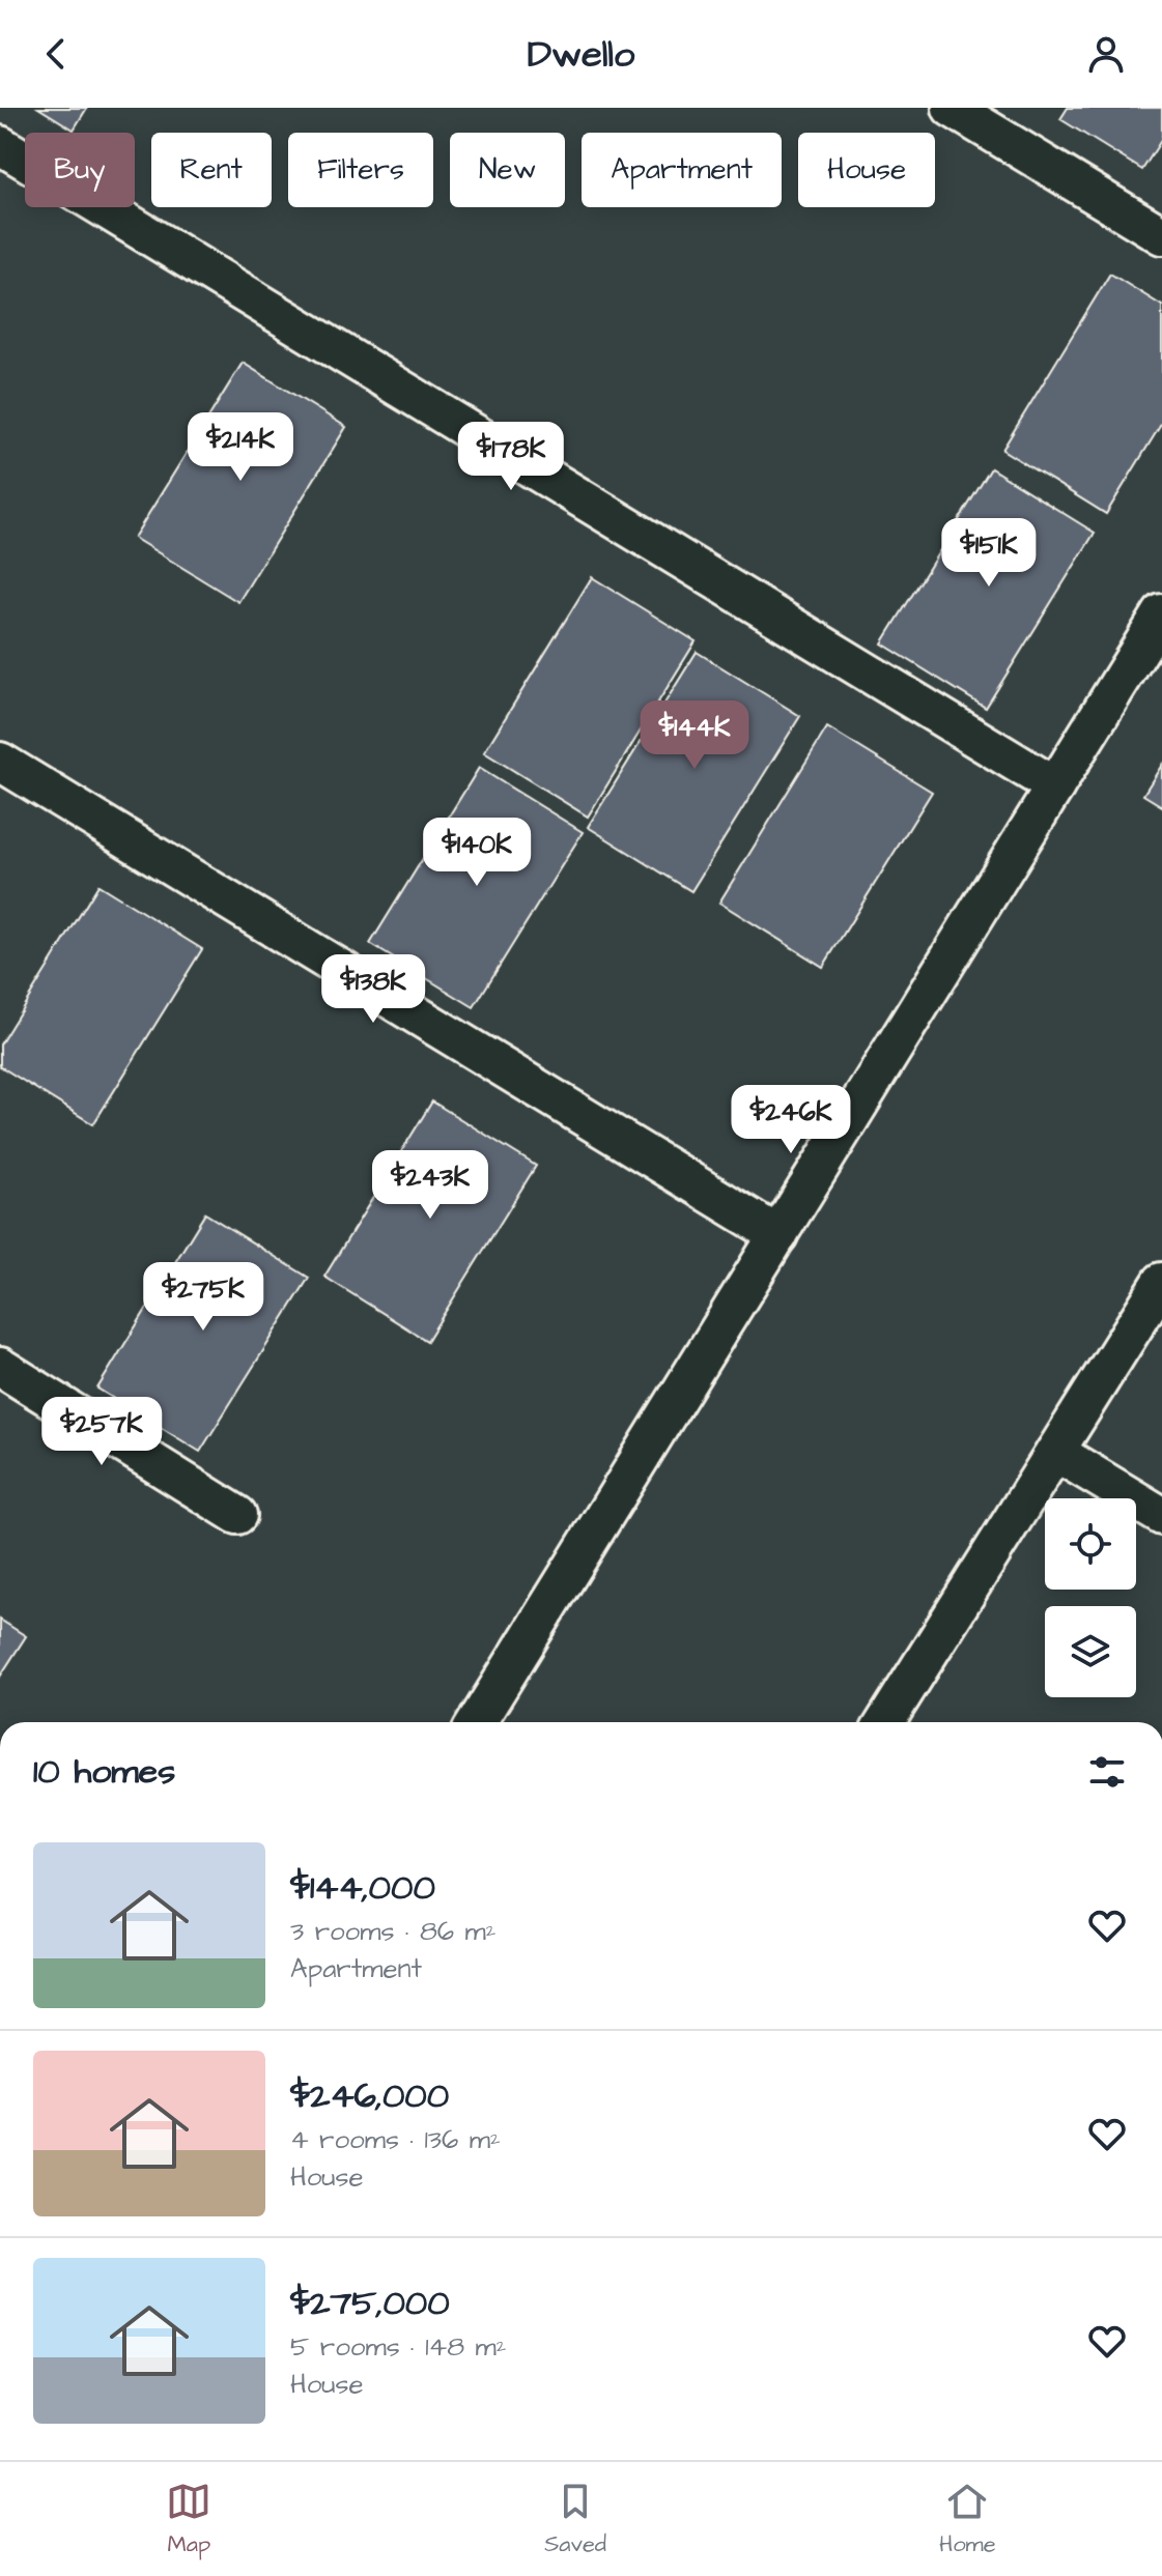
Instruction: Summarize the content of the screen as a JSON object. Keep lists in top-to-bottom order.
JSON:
{
  "page": {
    "header": "Dwello",
    "chip": [
      "Buy",
      "Rent",
      "Filters",
      "New",
      "Apartment",
      "House"
    ],
    "price": [
      "$214K",
      "$178K",
      "$151K",
      "$144K",
      "$140K",
      "$138K",
      "$246K",
      "$243K",
      "$275K",
      "$257K"
    ],
    "heading": "10 homes",
    "list": [
      {
        "name": "$144,000",
        "note": "3 rooms · 86 m² · Apartment"
      },
      {
        "name": "$246,000",
        "note": "4 rooms · 136 m² · House"
      },
      {
        "name": "$275,000",
        "note": "5 rooms · 148 m² · House"
      }
    ],
    "tabs": ["Map", "Saved", "Home"]
  }
}
